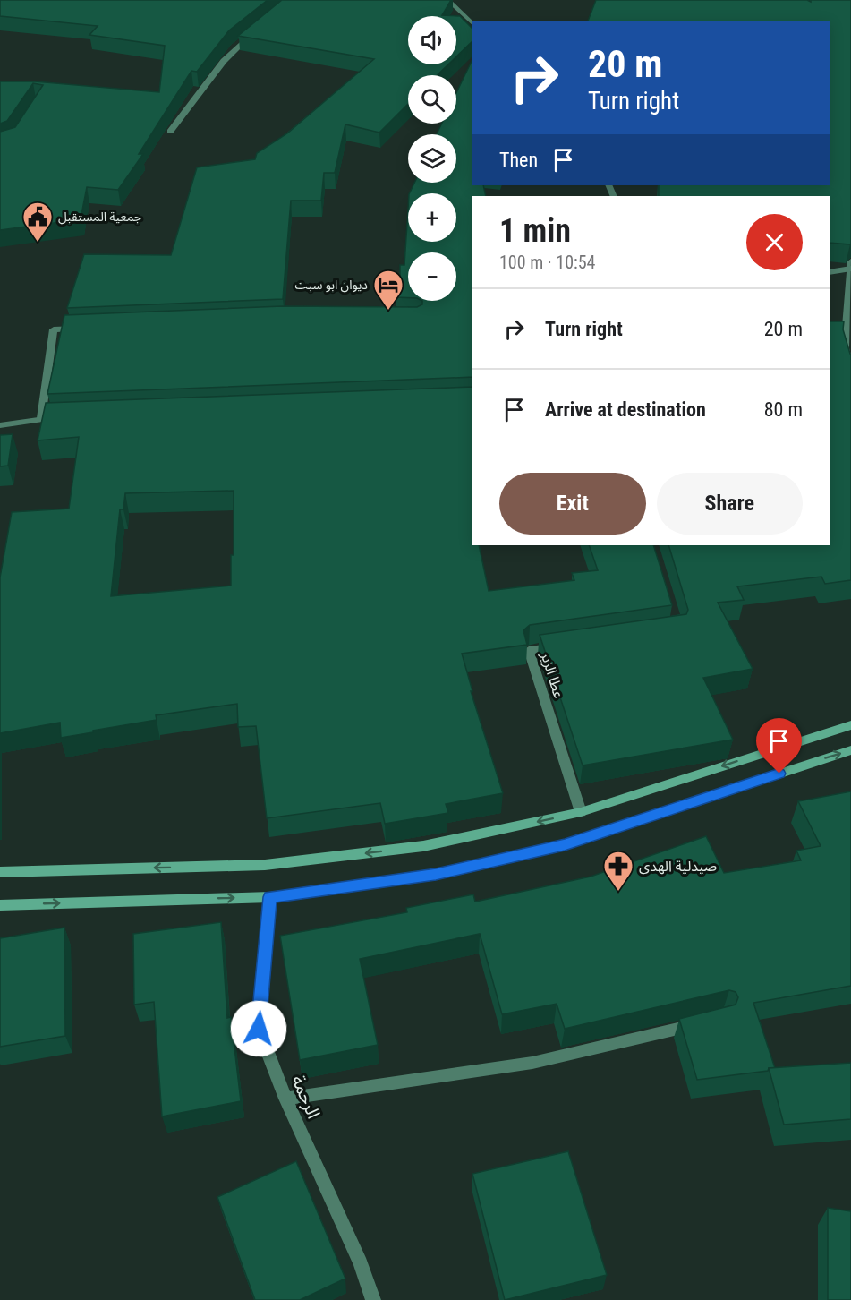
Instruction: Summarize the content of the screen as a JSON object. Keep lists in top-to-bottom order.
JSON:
{
  "streets": {
    "street": ["عطا الزير", "الرحمة"]
  },
  "places": {
    "public building": ["جمعية المستقبل"],
    "hotel": ["ديوان ابو سبت"],
    "pharmacy": ["صيدلية الهدى"]
  },
  "page": {
    "map_buttons": ["+", "−"],
    "turn": ["20 m", "Turn right"],
    "then": "Then",
    "heading": ["1 min", "100 m · 10:54"],
    "list": [
      {
        "name": "Turn right",
        "value": "20 m"
      },
      {
        "name": "Arrive at destination",
        "value": "80 m"
      }
    ],
    "buttons": ["Exit", "Share"]
  }
}
